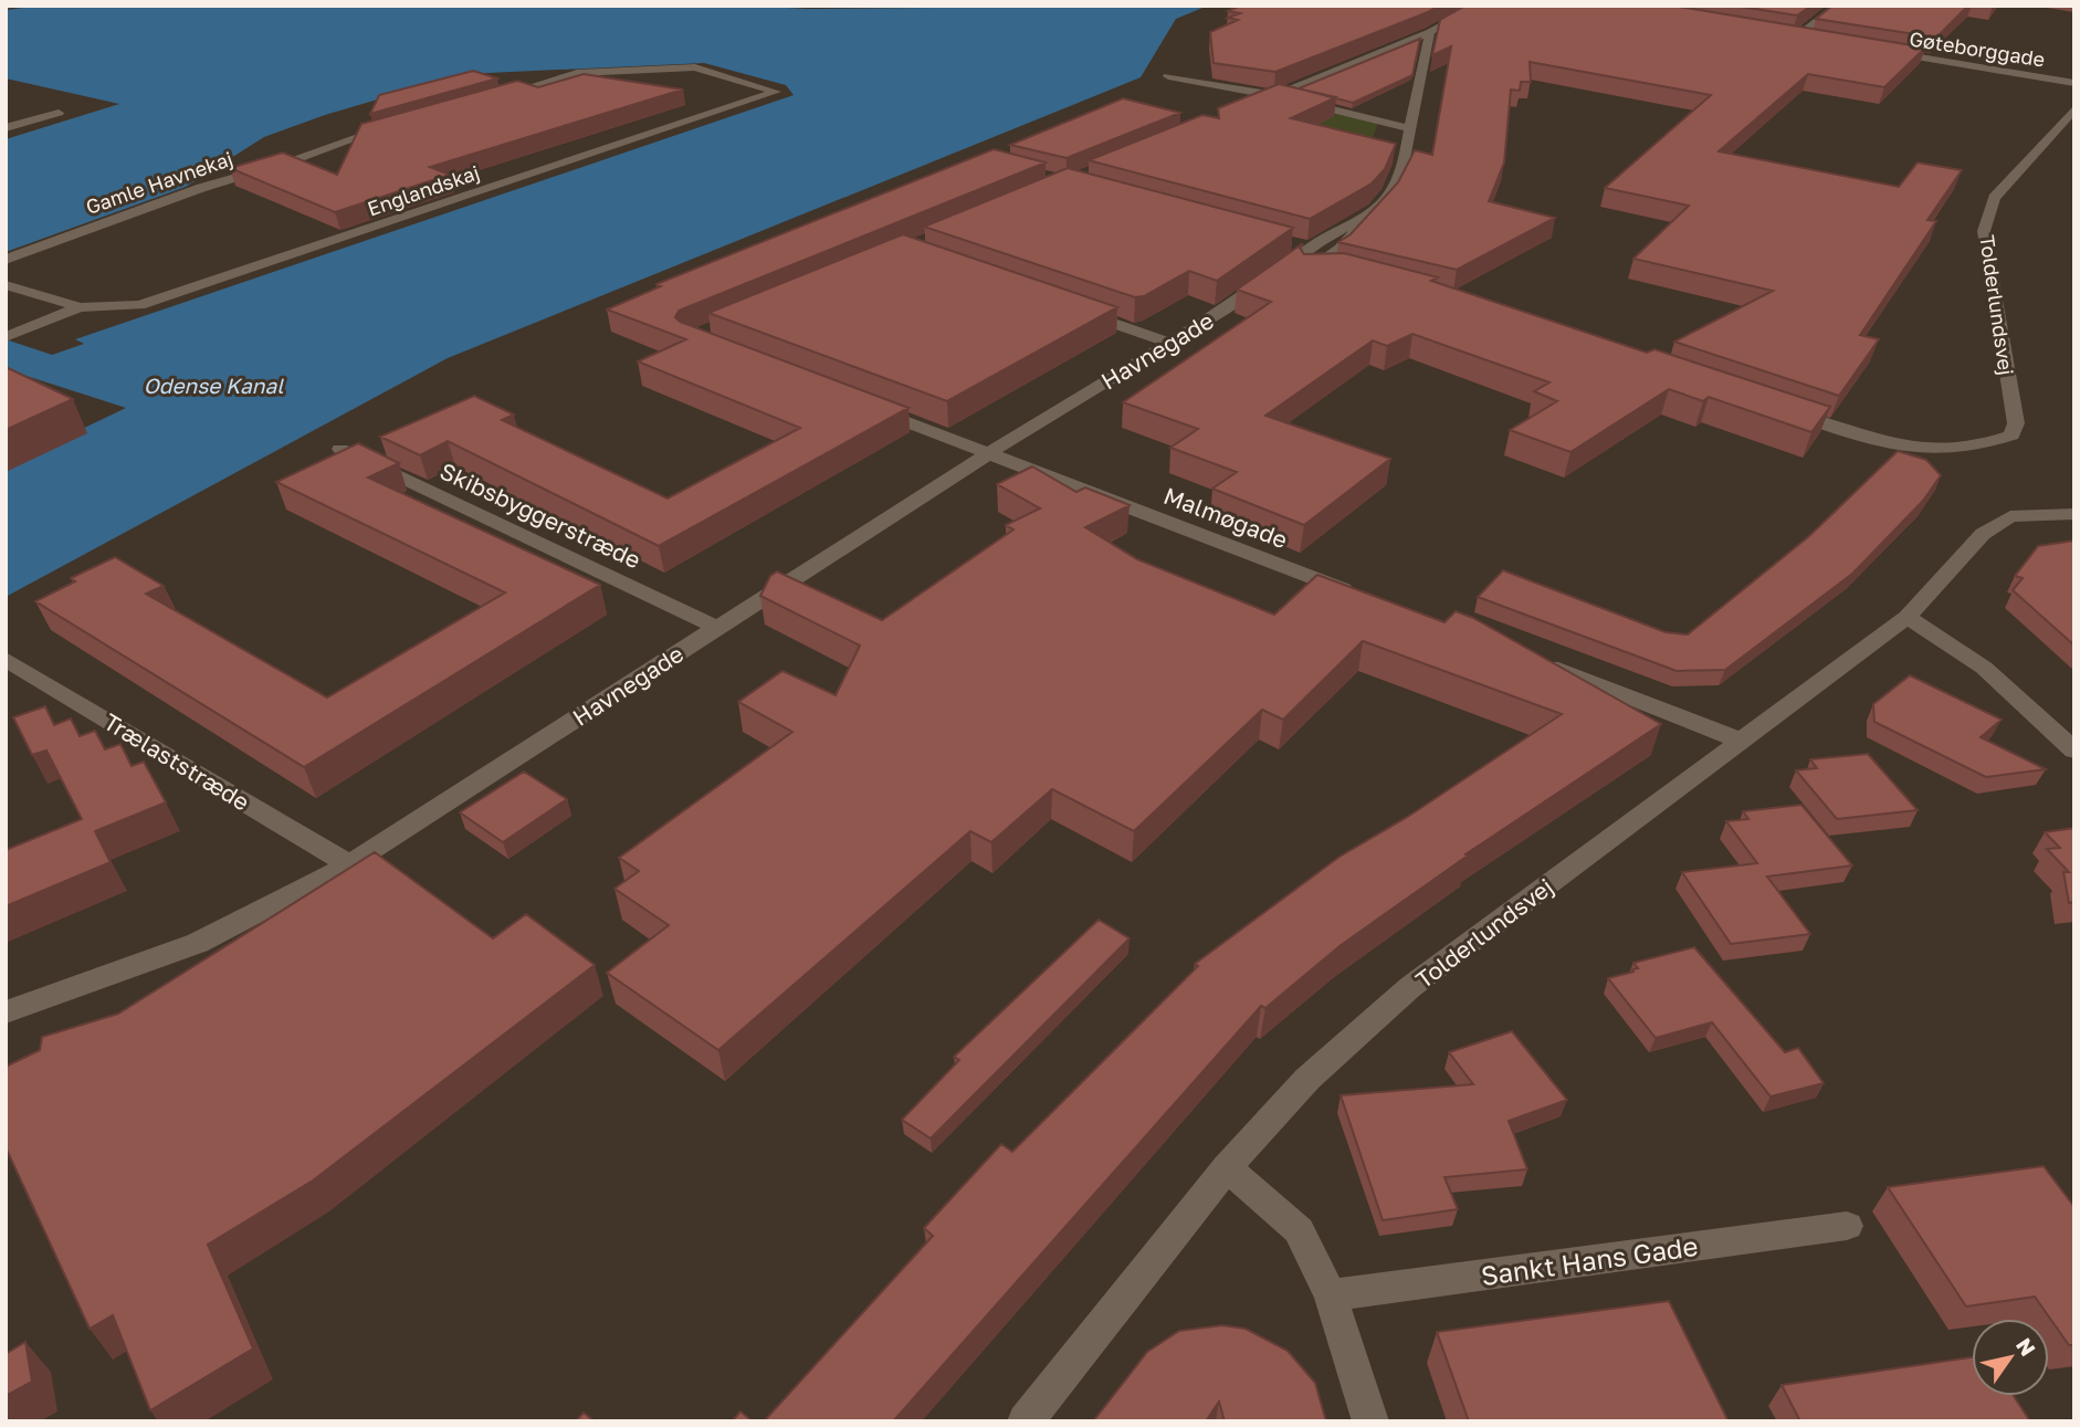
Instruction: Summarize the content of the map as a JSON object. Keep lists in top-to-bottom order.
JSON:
{
  "streets": {
    "street": [
      "Gøteborggade",
      "Gamle Havnekaj",
      "Englandskaj",
      "Tolderlundsvej",
      "Havnegade",
      "Skibsbyggerstræde",
      "Malmøgade",
      "Trælaststræde",
      "Sankt Hans Gade"
    ]
  },
  "crossings": [
    ["Havnegade", "Skibsbyggerstræde"],
    ["Havnegade", "Malmøgade"],
    ["Havnegade", "Trælaststræde"]
  ],
  "water": ["Odense Kanal"],
  "north": "top right"
}
